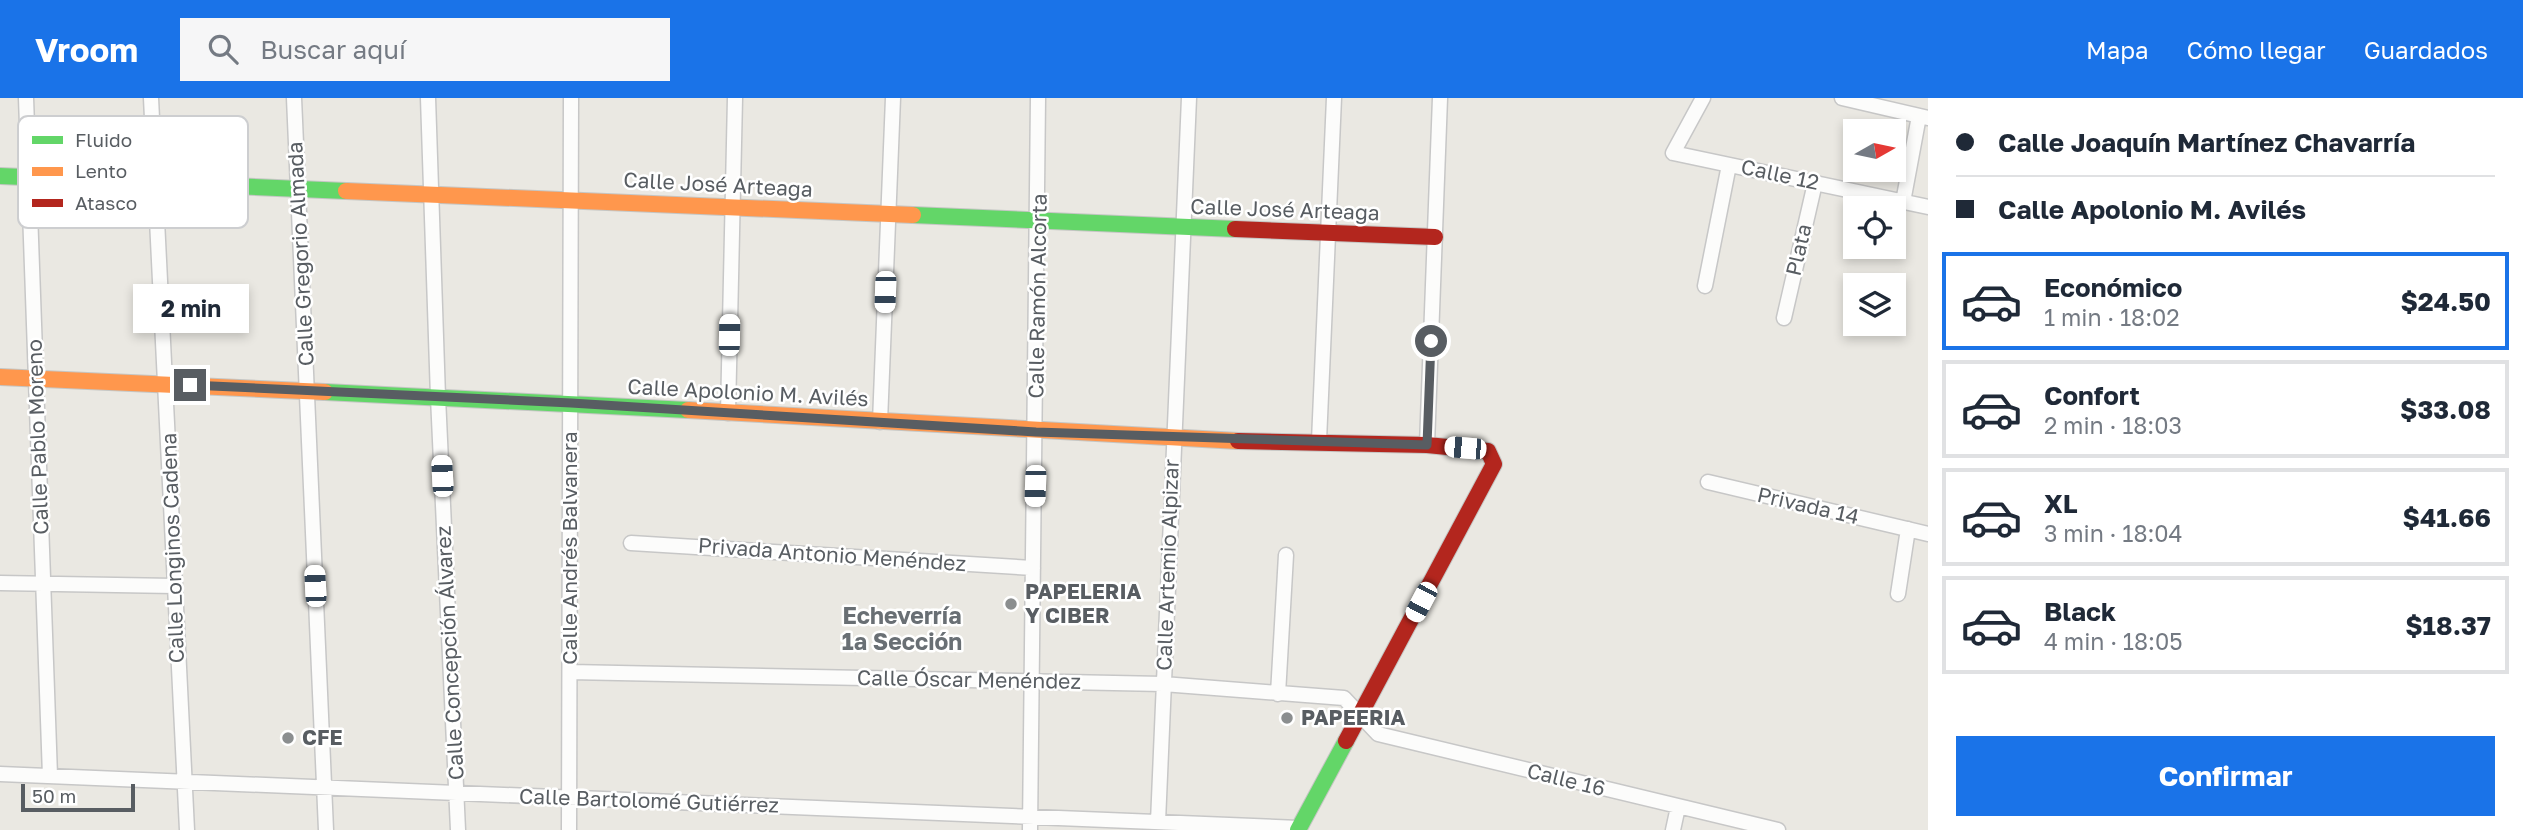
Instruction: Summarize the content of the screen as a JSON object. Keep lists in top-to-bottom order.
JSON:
{
  "streets": {
    "street": [
      "Calle 12",
      "Calle José Arteaga",
      "Plata",
      "Calle Gregorio Almada",
      "Calle Ramón Alcorta",
      "Calle Apolonio M. Avilés",
      "Calle Pablo Moreno",
      "Privada 14",
      "Calle Longinos Cadena",
      "Calle Andrés Balvanera",
      "Privada Antonio Menéndez",
      "Calle Artemio Alpizar",
      "Calle Concepción Álvarez",
      "Calle Óscar Menéndez",
      "Calle 16",
      "Calle Bartolomé Gutiérrez"
    ]
  },
  "crossings": [
    ["Calle 12", "Plata"],
    ["Calle José Arteaga", "Calle Gregorio Almada"],
    ["Calle José Arteaga", "Calle Ramón Alcorta"],
    ["Calle José Arteaga", "Calle Andrés Balvanera"],
    ["Calle José Arteaga", "Calle Artemio Alpizar"],
    ["Calle José Arteaga", "Calle Concepción Álvarez"],
    ["Calle Gregorio Almada", "Calle Apolonio M. Avilés"],
    ["Calle Gregorio Almada", "Calle Bartolomé Gutiérrez"],
    ["Calle Ramón Alcorta", "Calle Apolonio M. Avilés"],
    ["Calle Ramón Alcorta", "Privada Antonio Menéndez"],
    ["Calle Ramón Alcorta", "Calle Óscar Menéndez"],
    ["Calle Ramón Alcorta", "Calle Bartolomé Gutiérrez"],
    ["Calle Apolonio M. Avilés", "Calle Pablo Moreno"],
    ["Calle Apolonio M. Avilés", "Calle Longinos Cadena"],
    ["Calle Apolonio M. Avilés", "Calle Andrés Balvanera"],
    ["Calle Apolonio M. Avilés", "Calle Artemio Alpizar"],
    ["Calle Apolonio M. Avilés", "Calle Concepción Álvarez"],
    ["Calle Apolonio M. Avilés", "Calle Óscar Menéndez"],
    ["Calle Apolonio M. Avilés", "Calle 16"],
    ["Calle Pablo Moreno", "Calle Bartolomé Gutiérrez"],
    ["Calle Longinos Cadena", "Calle Bartolomé Gutiérrez"],
    ["Calle Andrés Balvanera", "Calle Óscar Menéndez"],
    ["Calle Andrés Balvanera", "Calle Bartolomé Gutiérrez"],
    ["Calle Artemio Alpizar", "Calle Óscar Menéndez"],
    ["Calle Artemio Alpizar", "Calle Bartolomé Gutiérrez"],
    ["Calle Concepción Álvarez", "Calle Bartolomé Gutiérrez"],
    ["Calle Óscar Menéndez", "Calle 16"]
  ],
  "districts": ["Echeverría 1a Sección"],
  "places": ["PAPELERIA Y CIBER", "PAPEERIA", "CFE"],
  "legend": ["Fluido", "Lento", "Atasco"],
  "scale_bar": "50 m",
  "north": "right",
  "page": {
    "header": "Vroom",
    "search": "Buscar aquí",
    "nav": ["Mapa", "Cómo llegar", "Guardados"],
    "banner": ["Calle Joaquín Martínez Chavarría", "Calle Apolonio M. Avilés"],
    "list": [
      {
        "name": "Económico",
        "note": "1 min · 18:02",
        "value": "$24.50"
      },
      {
        "name": "Confort",
        "note": "2 min · 18:03",
        "value": "$33.08"
      },
      {
        "name": "XL",
        "note": "3 min · 18:04",
        "value": "$41.66"
      },
      {
        "name": "Black",
        "note": "4 min · 18:05",
        "value": "$18.37"
      }
    ],
    "bubble": "2 min",
    "buttons": "Confirmar",
    "scale": "50 m"
  }
}
